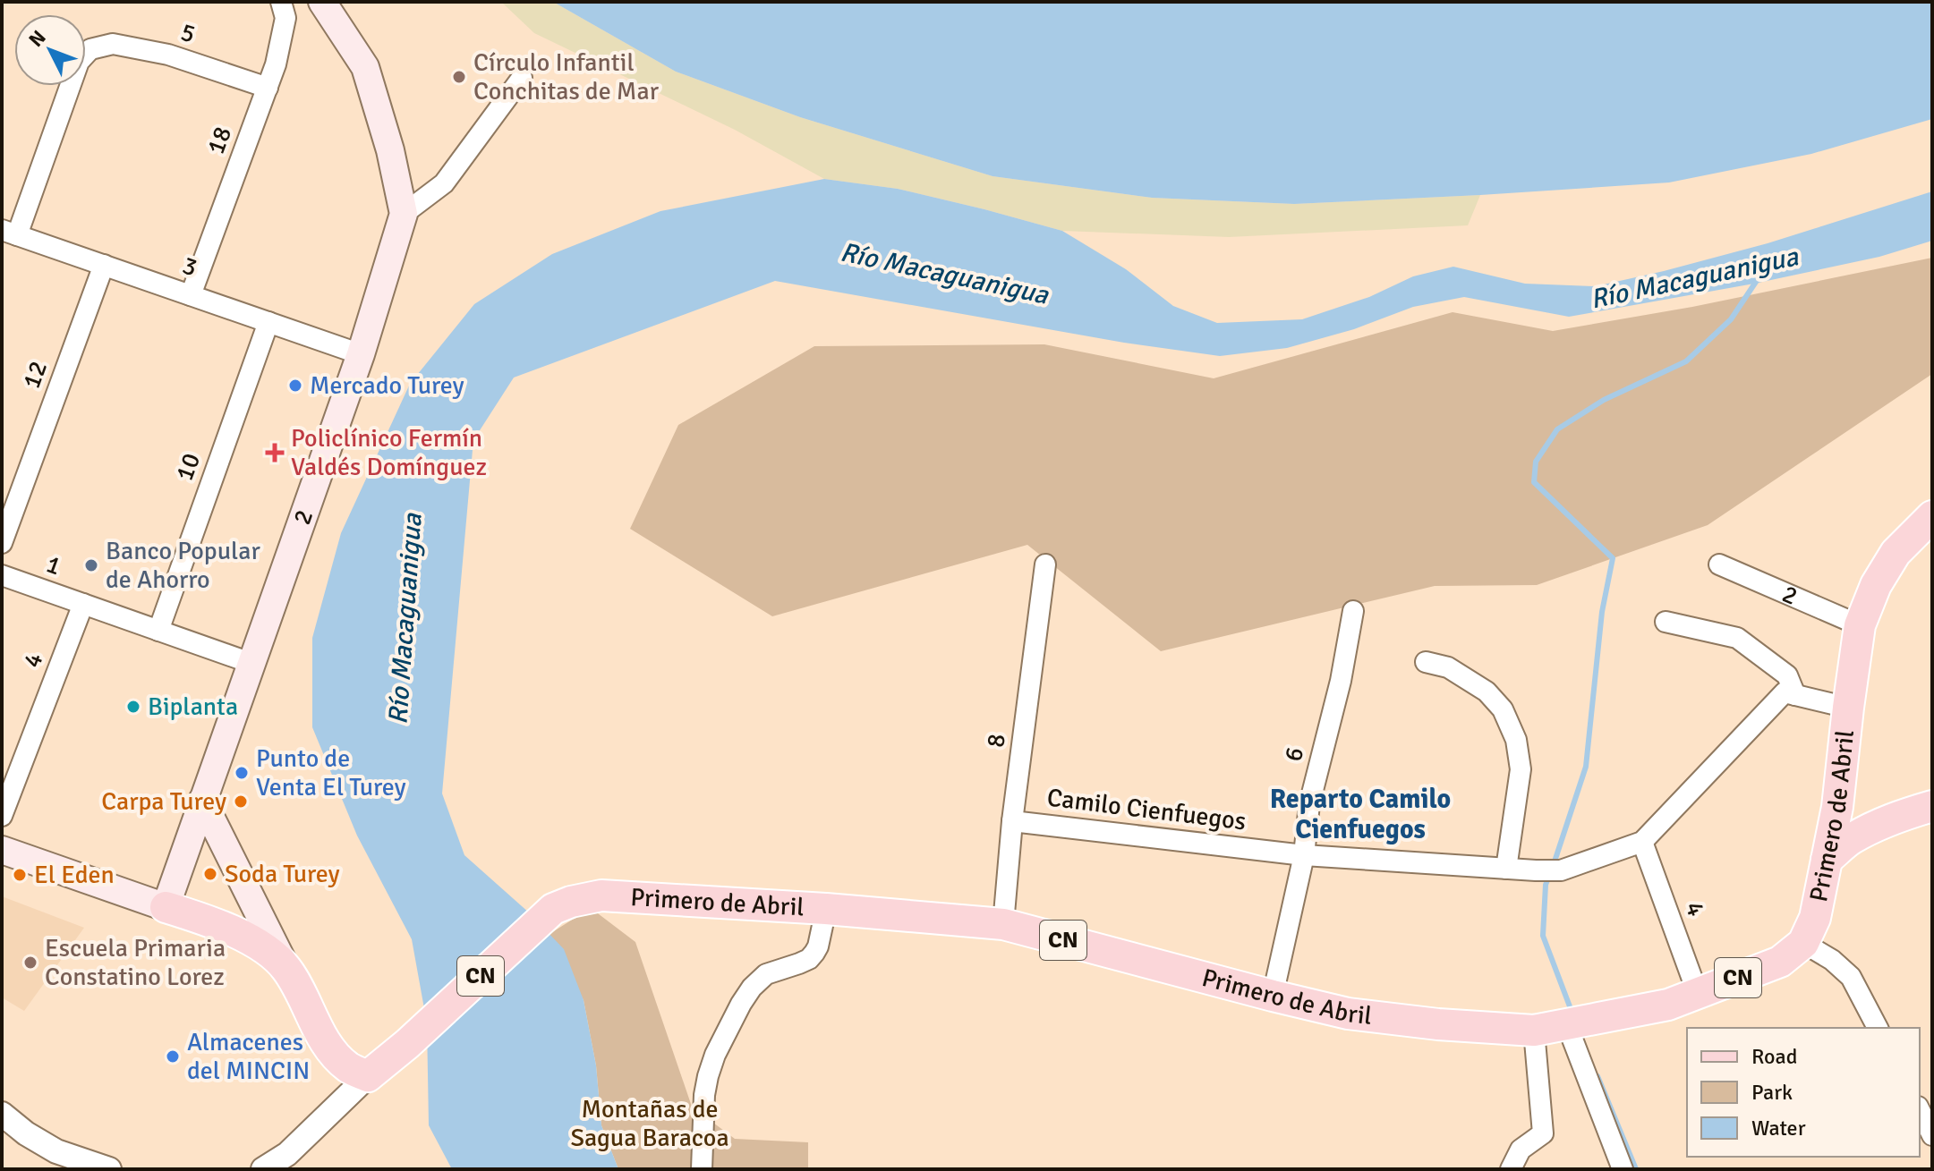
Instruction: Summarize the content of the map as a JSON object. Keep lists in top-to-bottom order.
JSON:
{
  "streets": {
    "main road": ["2", "Primero de Abril", "CN"],
    "street": [
      "5",
      "18",
      "3",
      "12",
      "10",
      "1",
      "4",
      "8",
      "6",
      "Camilo Cienfuegos"
    ]
  },
  "crossings": [
    ["5", "18"],
    ["5", "3"],
    ["18", "3"],
    ["3", "12"],
    ["3", "10"],
    ["3", "2"],
    ["10", "1"],
    ["2", "1"],
    ["2", "Primero de Abril"],
    ["1", "4"],
    ["4", "Camilo Cienfuegos"],
    ["4", "Primero de Abril"],
    ["8", "Camilo Cienfuegos"],
    ["8", "Primero de Abril"],
    ["6", "Camilo Cienfuegos"],
    ["6", "Primero de Abril"]
  ],
  "districts": ["Reparto Camilo Cienfuegos"],
  "water": ["Río Macaguanigua"],
  "parks": ["Montañas de Sagua Baracoa"],
  "places": {
    "other": [
      "Círculo Infantil Conchitas de Mar",
      "Mercado Turey",
      "Banco Popular de Ahorro",
      "Biplanta",
      "Punto de Venta El Turey",
      "Carpa Turey",
      "Soda Turey",
      "El Eden",
      "Escuela Primaria Constatino Lorez",
      "Almacenes del MINCIN"
    ],
    "health": ["Policlínico Fermín Valdés Domínguez"]
  },
  "legend": ["Road", "Park", "Water"],
  "north": "top left"
}
